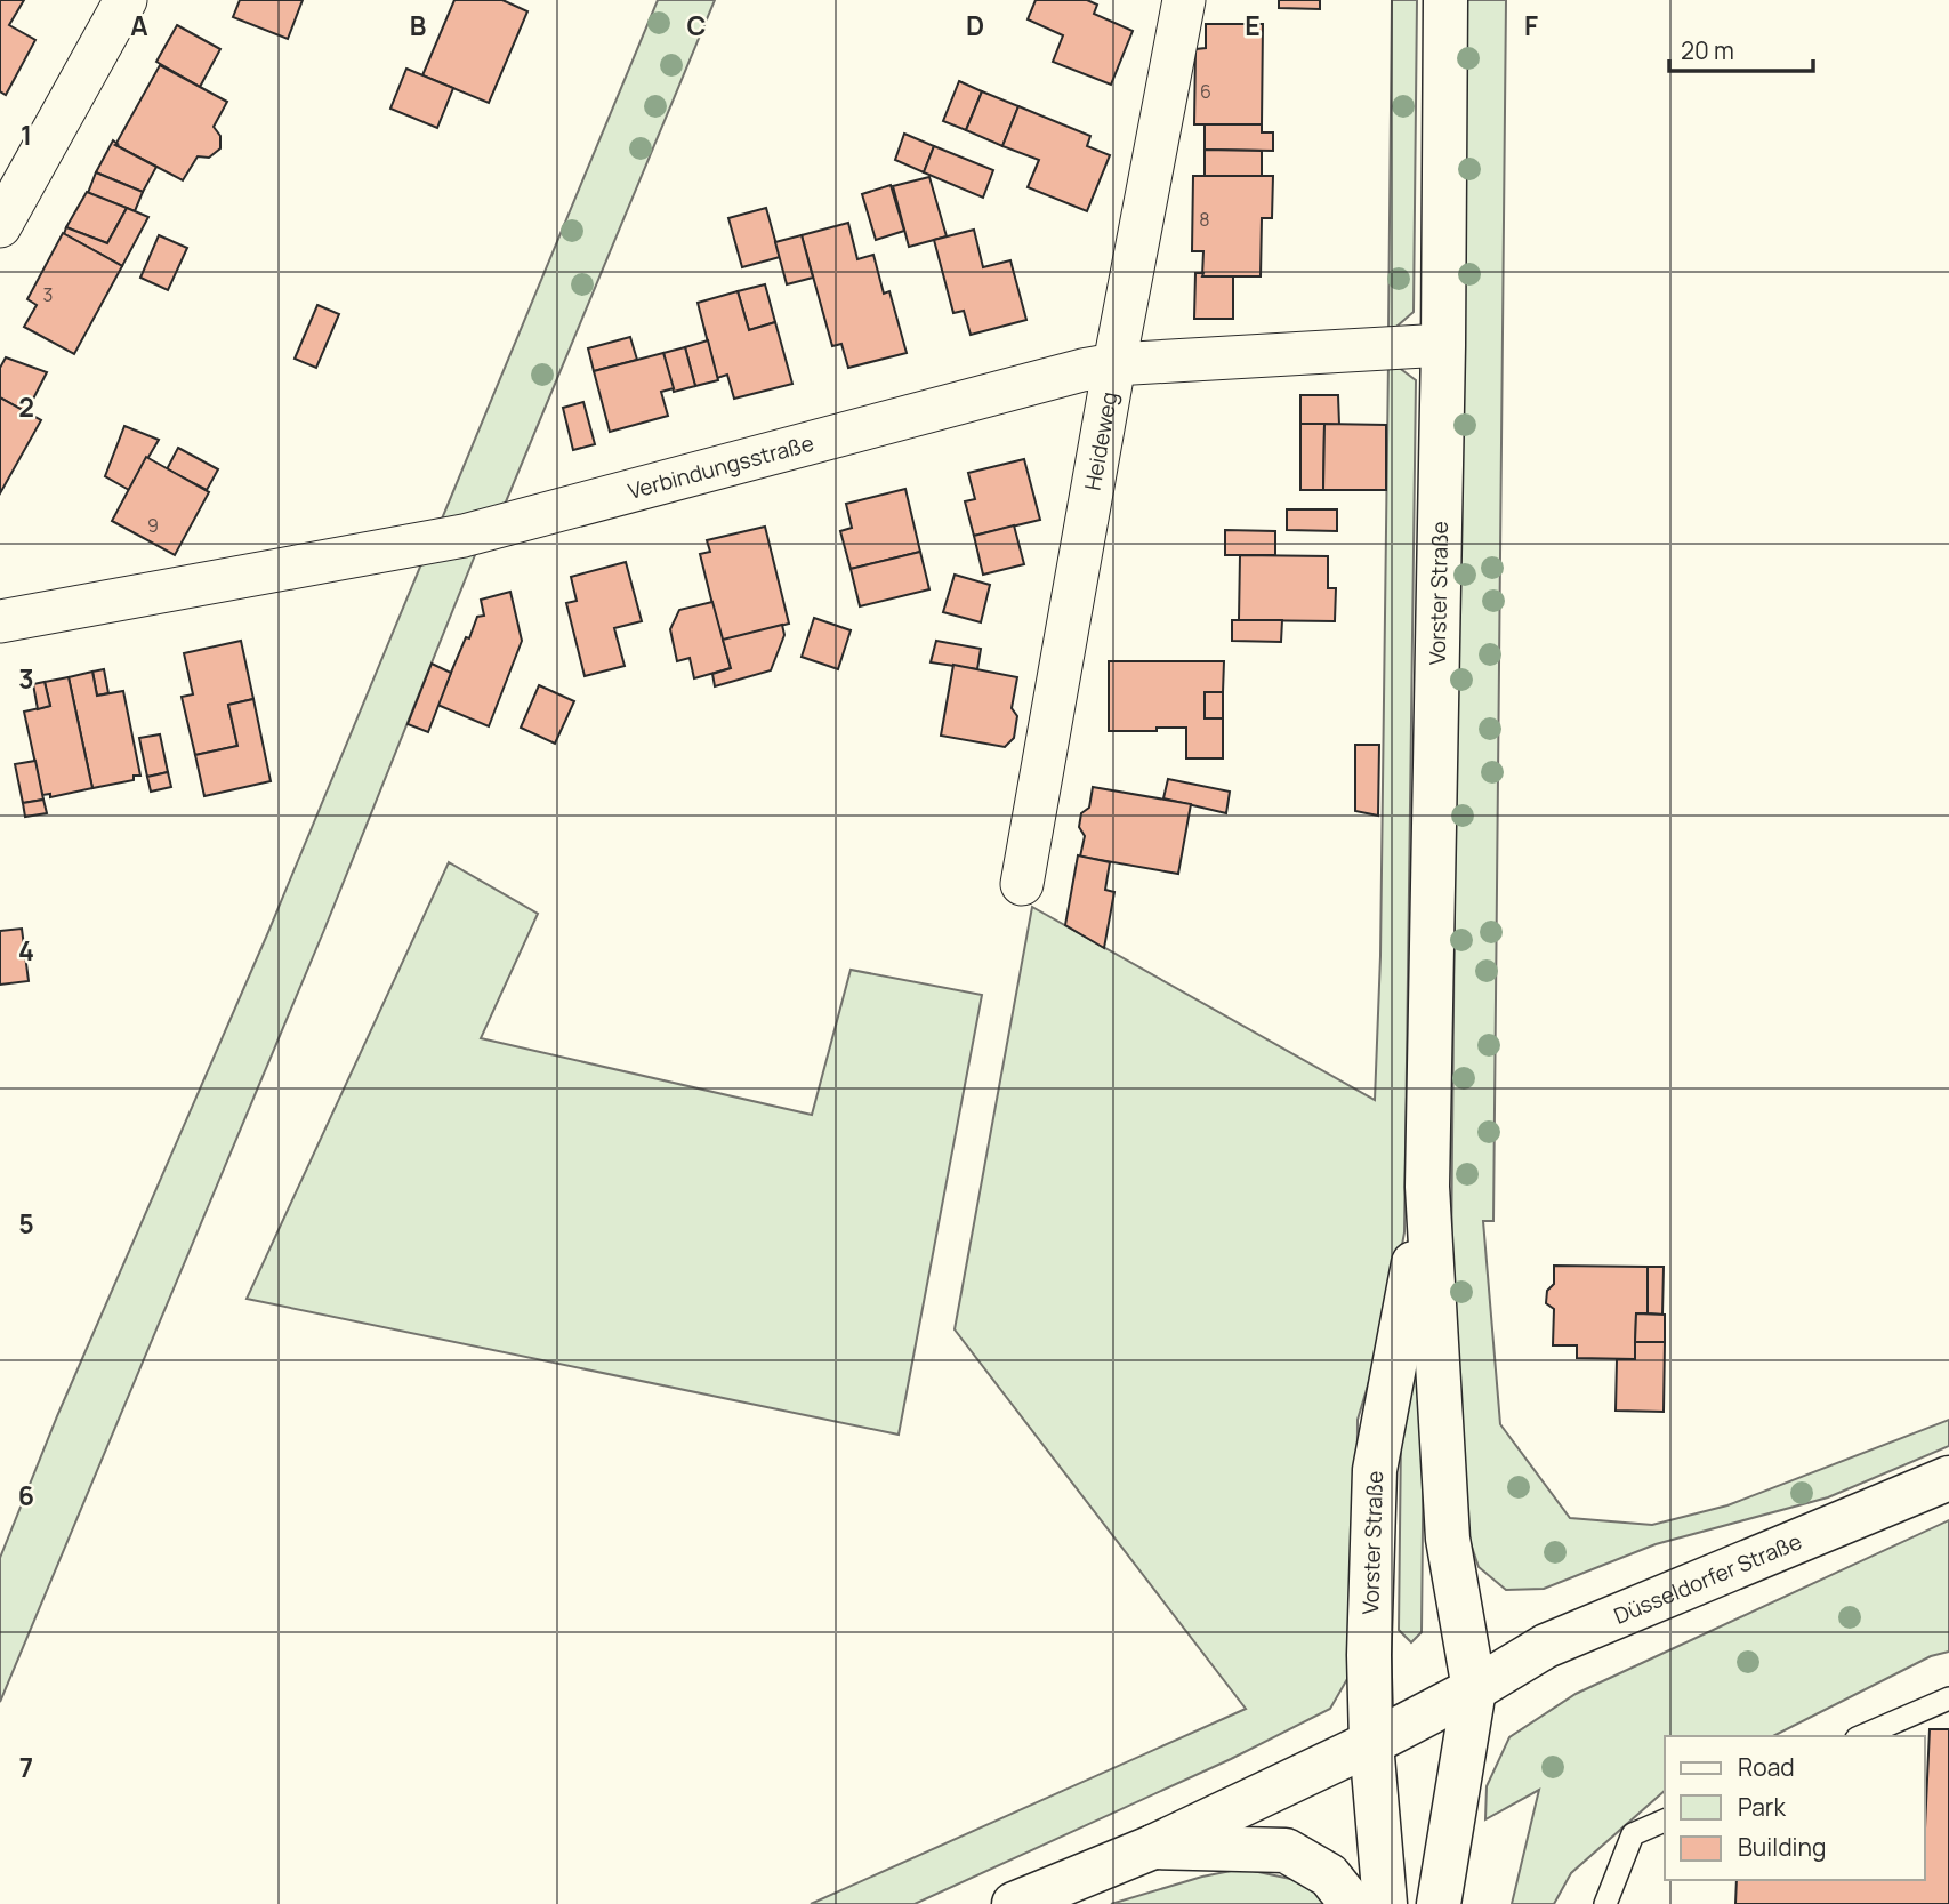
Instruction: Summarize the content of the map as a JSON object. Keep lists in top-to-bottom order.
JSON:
{
  "streets": {
    "street": [
      "Heideweg",
      "Verbindungsstraße",
      "Vorster Straße",
      "Düsseldorfer Straße"
    ]
  },
  "crossings": [
    ["Heideweg", "Verbindungsstraße"],
    ["Verbindungsstraße", "Vorster Straße"],
    ["Vorster Straße", "Düsseldorfer Straße"]
  ],
  "house_numbers": [
    "6",
    "8",
    "3",
    "9"
  ],
  "legend": ["Road", "Park", "Building"],
  "scale_bar": "20 m",
  "grid": {
    "columns": [
      "A",
      "B",
      "C",
      "D",
      "E",
      "F"
    ],
    "rows": [
      "1",
      "2",
      "3",
      "4",
      "5",
      "6",
      "7"
    ]
  }
}
